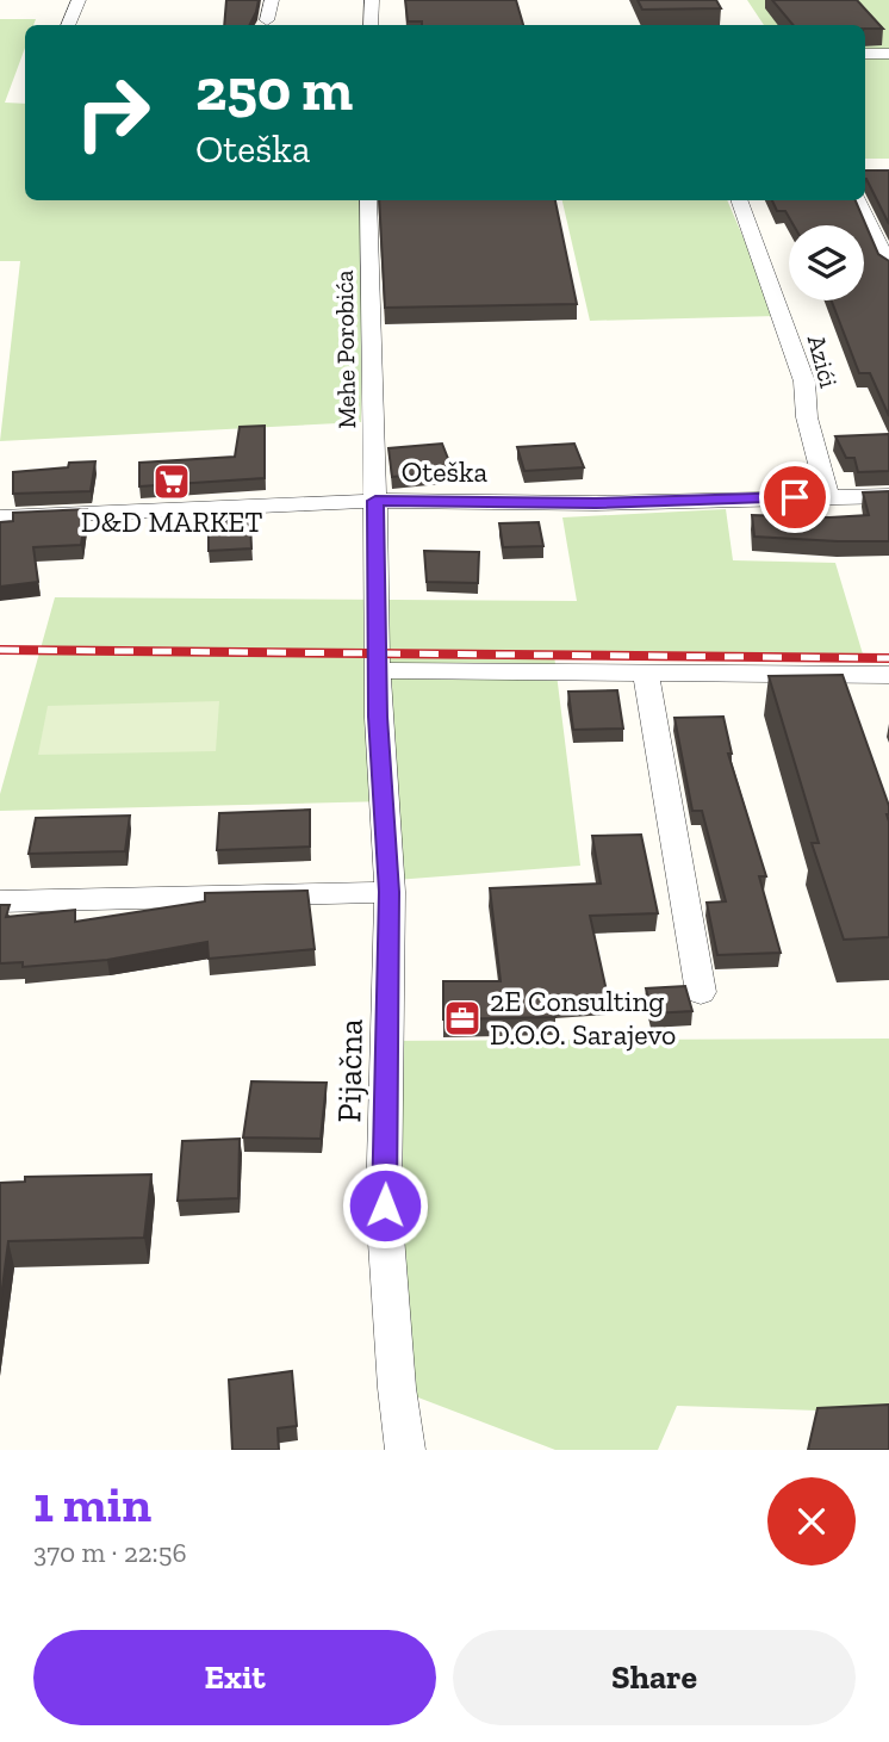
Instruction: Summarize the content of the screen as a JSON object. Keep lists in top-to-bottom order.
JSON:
{
  "streets": {
    "street": [
      "Mehe Porobića",
      "Azići",
      "Oteška",
      "Pijačna"
    ]
  },
  "crossings": [
    ["Mehe Porobića", "Oteška"],
    ["Mehe Porobića", "Pijačna"],
    ["Azići", "Oteška"],
    ["Oteška", "Pijačna"]
  ],
  "places": {
    "supermarket": ["D&D MARKET"],
    "office": ["2E Consulting D.O.O. Sarajevo"]
  },
  "page": {
    "turn": ["250 m", "Oteška"],
    "heading": ["1 min", "370 m · 22:56"],
    "buttons": ["Exit", "Share"]
  }
}
